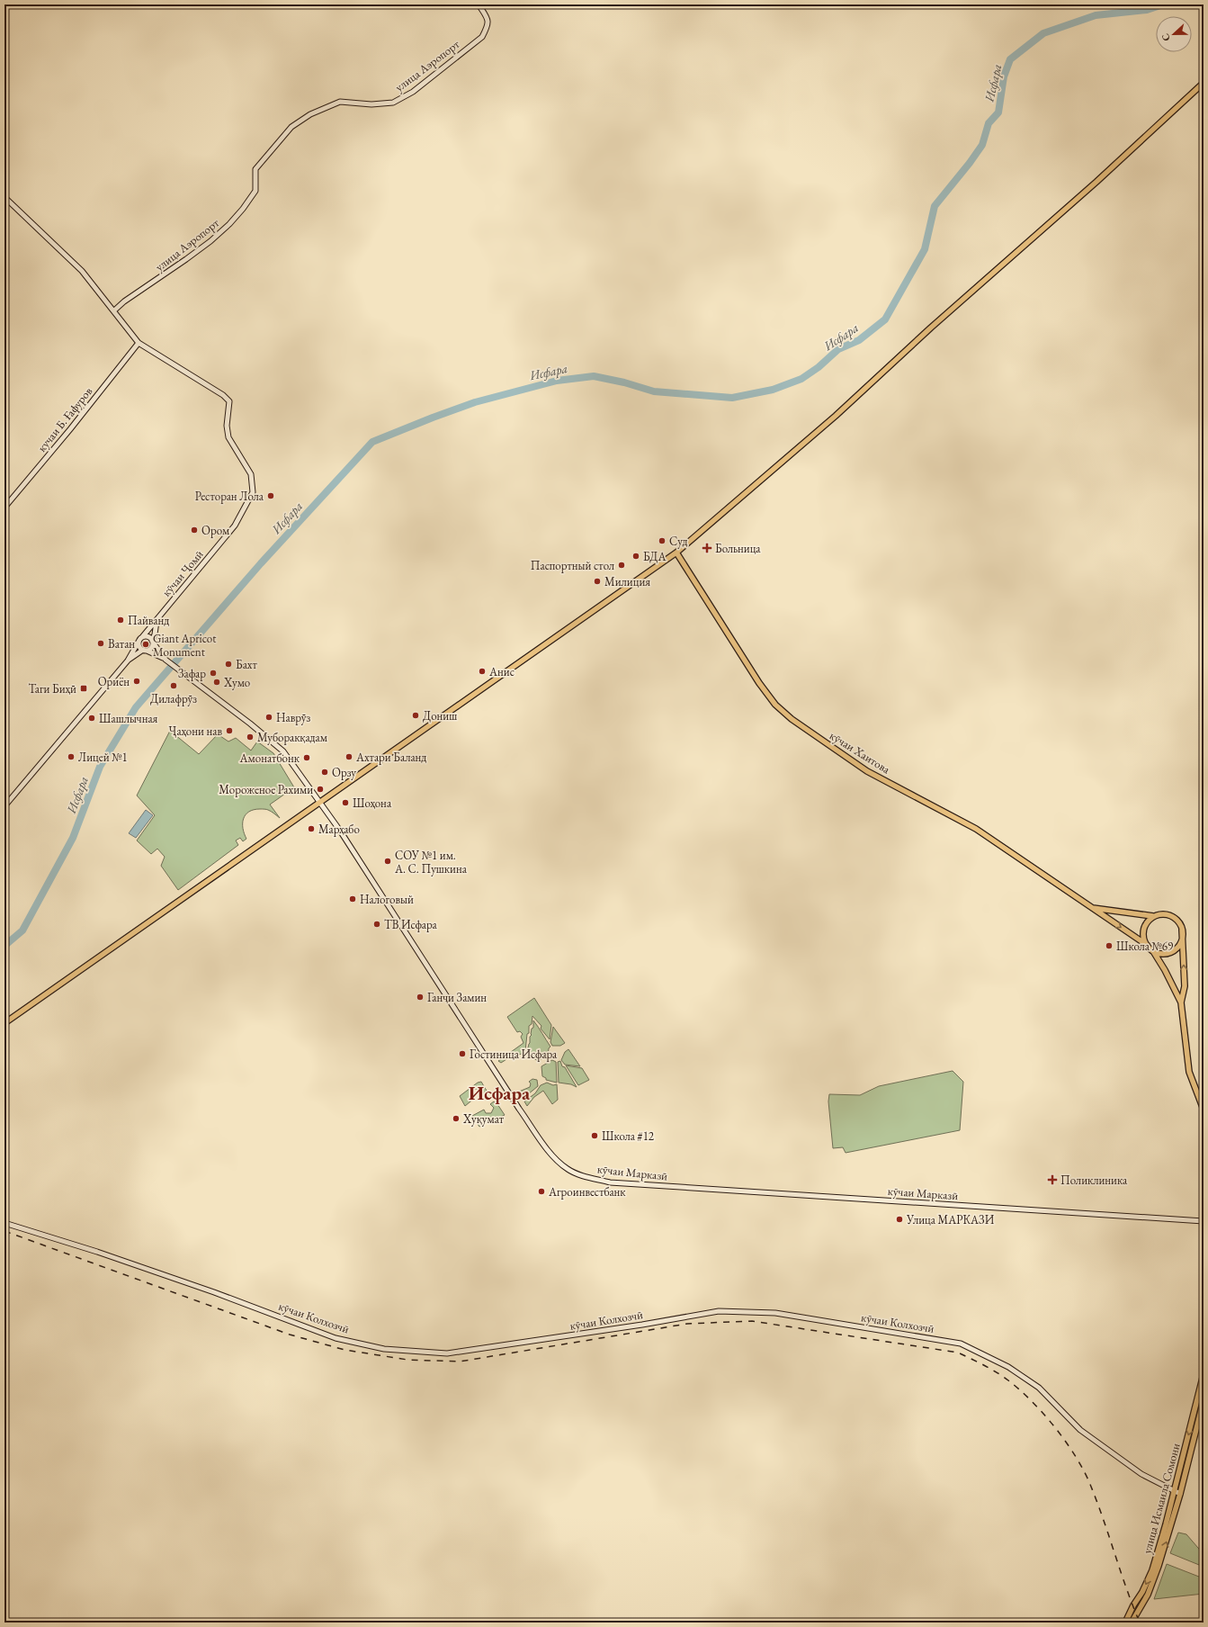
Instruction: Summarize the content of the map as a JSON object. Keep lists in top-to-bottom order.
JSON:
{
  "streets": {
    "main road": [
      "улица Аэропорт",
      "кучаи Б. Ғафуров",
      "кӯчаи Ҷомӣ",
      "кӯчаи Хаитова",
      "кӯчаи Марказӣ",
      "кӯчаи Колхозчӣ",
      "улица Исмаила Сомони"
    ]
  },
  "crossings": [
    ["кучаи Б. Ғафуров", "кӯчаи Ҷомӣ"],
    ["кӯчаи Колхозчӣ", "улица Исмаила Сомони"]
  ],
  "districts": ["Исфара"],
  "water": ["Исфара"],
  "places": {
    "other": [
      "Ресторан Лола",
      "Ором",
      "Суд",
      "БДА",
      "Паспортный стол",
      "Милиция",
      "Пайванд",
      "Ватан",
      "Giant Apricot Monument",
      "Бахт",
      "Анис",
      "Зафар",
      "Ориён",
      "Хумо",
      "Дилафрӯз",
      "Дониш",
      "Наврӯз",
      "Шашлычная",
      "Ҷаҳони нав",
      "Муборакқадам",
      "Лицей №1",
      "Ахтари Баланд",
      "Амонатбонк",
      "Орзу",
      "Мороженое Рахими",
      "Шоҳона",
      "Марҳабо",
      "СОУ №1 им. А. С. Пушкина",
      "Налоговый",
      "ТВ Исфара",
      "Школа №69",
      "Ганҷи Замин",
      "Гостиница Исфара",
      "Хуқумат",
      "Школа #12",
      "Агроинвестбанк",
      "Улица МАРКАЗИ"
    ],
    "health": ["Больница", "Поликлиника"],
    "transit": ["Таги Биҳӣ"]
  },
  "north": "left"
}
